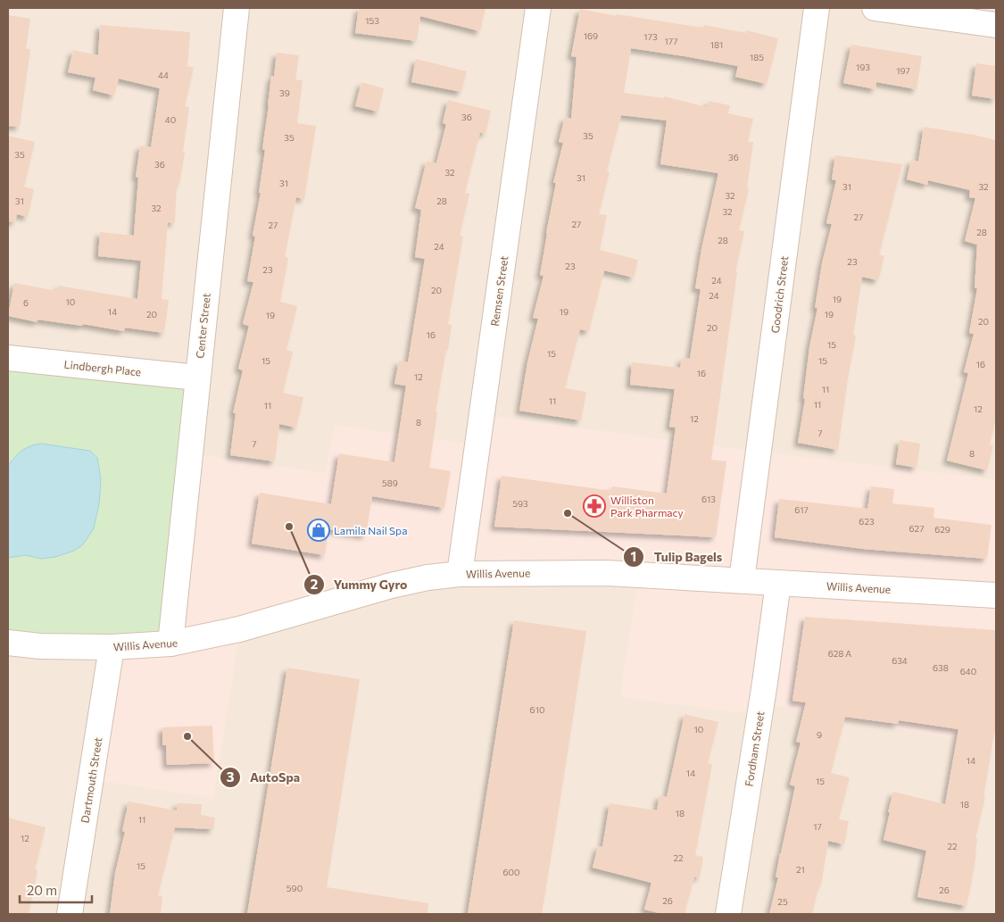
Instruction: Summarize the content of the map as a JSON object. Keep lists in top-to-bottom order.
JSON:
{
  "streets": {
    "street": [
      "Remsen Street",
      "Goodrich Street",
      "Center Street",
      "Lindbergh Place",
      "Willis Avenue",
      "Fordham Street",
      "Dartmouth Street"
    ]
  },
  "crossings": [
    ["Remsen Street", "Willis Avenue"],
    ["Goodrich Street", "Willis Avenue"],
    ["Center Street", "Lindbergh Place"],
    ["Center Street", "Willis Avenue"],
    ["Willis Avenue", "Fordham Street"],
    ["Willis Avenue", "Dartmouth Street"]
  ],
  "places": {
    "pharmacy": ["Williston Park Pharmacy"],
    "other": ["Tulip Bagels", "Yummy Gyro", "AutoSpa"],
    "shop": ["Lamila Nail Spa"]
  },
  "house_numbers": [
    "153",
    "169",
    "173",
    "177",
    "181",
    "185",
    "193",
    "197",
    "44",
    "39",
    "36",
    "40",
    "35",
    "35",
    "35",
    "36",
    "36",
    "32",
    "31",
    "31",
    "31",
    "32",
    "32",
    "31",
    "28",
    "32",
    "32",
    "27",
    "27",
    "27",
    "28",
    "28",
    "24",
    "23",
    "23",
    "23",
    "24",
    "20",
    "24",
    "19",
    "10",
    "6",
    "14",
    "19",
    "20",
    "19",
    "19",
    "20",
    "20",
    "16",
    "15",
    "15",
    "15",
    "15",
    "16",
    "16",
    "12",
    "11",
    "11",
    "11",
    "11",
    "12",
    "12",
    "8",
    "7",
    "7",
    "8",
    "589",
    "613",
    "593",
    "617",
    "623",
    "627",
    "629",
    "628 A",
    "634",
    "638",
    "640",
    "610",
    "10",
    "9",
    "14",
    "14",
    "15",
    "18",
    "18",
    "11",
    "17",
    "12",
    "22",
    "22",
    "15",
    "21",
    "600",
    "590",
    "26",
    "26",
    "25"
  ],
  "scale_bar": "20 m"
}
